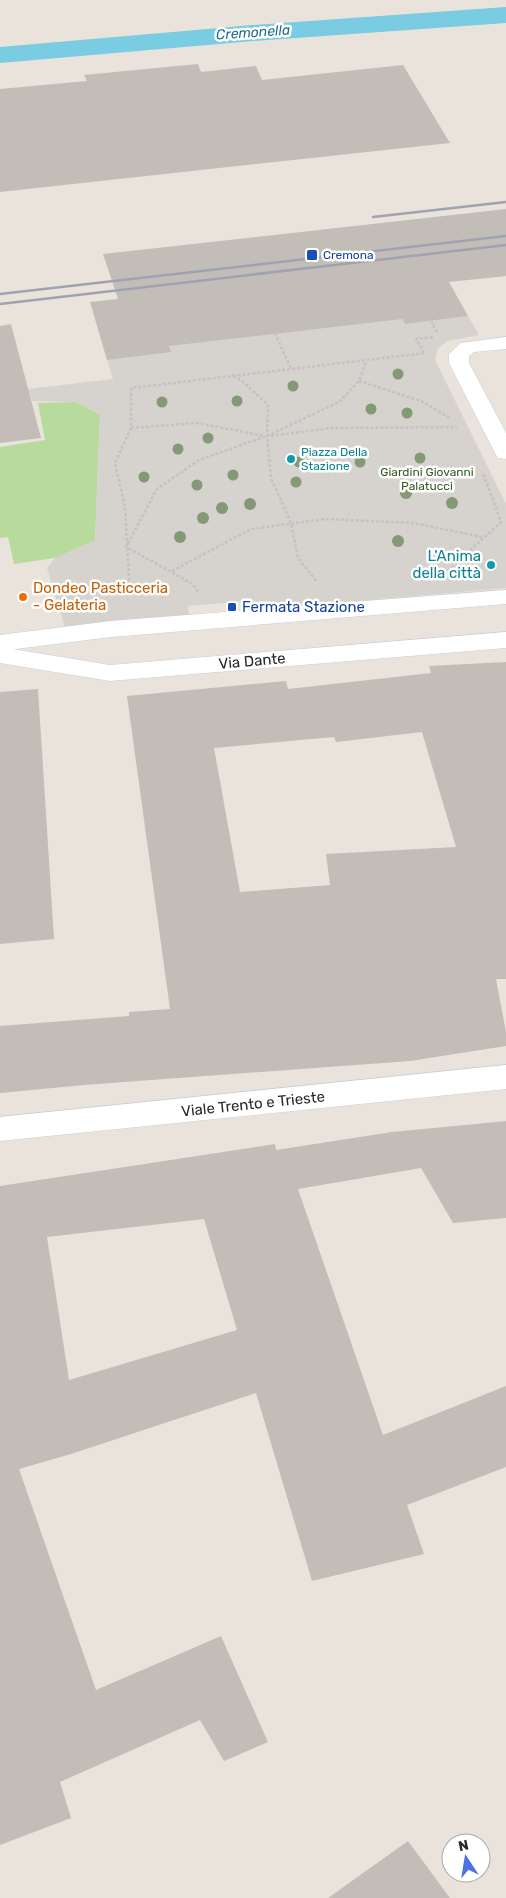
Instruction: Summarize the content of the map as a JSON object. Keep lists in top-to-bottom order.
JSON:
{
  "streets": {
    "main road": ["Via Dante", "Viale Trento e Trieste"]
  },
  "water": ["Cremonella"],
  "parks": ["Giardini Giovanni Palatucci"],
  "places": {
    "transit": ["Cremona", "Fermata Stazione"],
    "other": ["Piazza Della Stazione", "L'Anima della città", "Dondeo Pasticceria - Gelateria"]
  },
  "north": "top"
}
